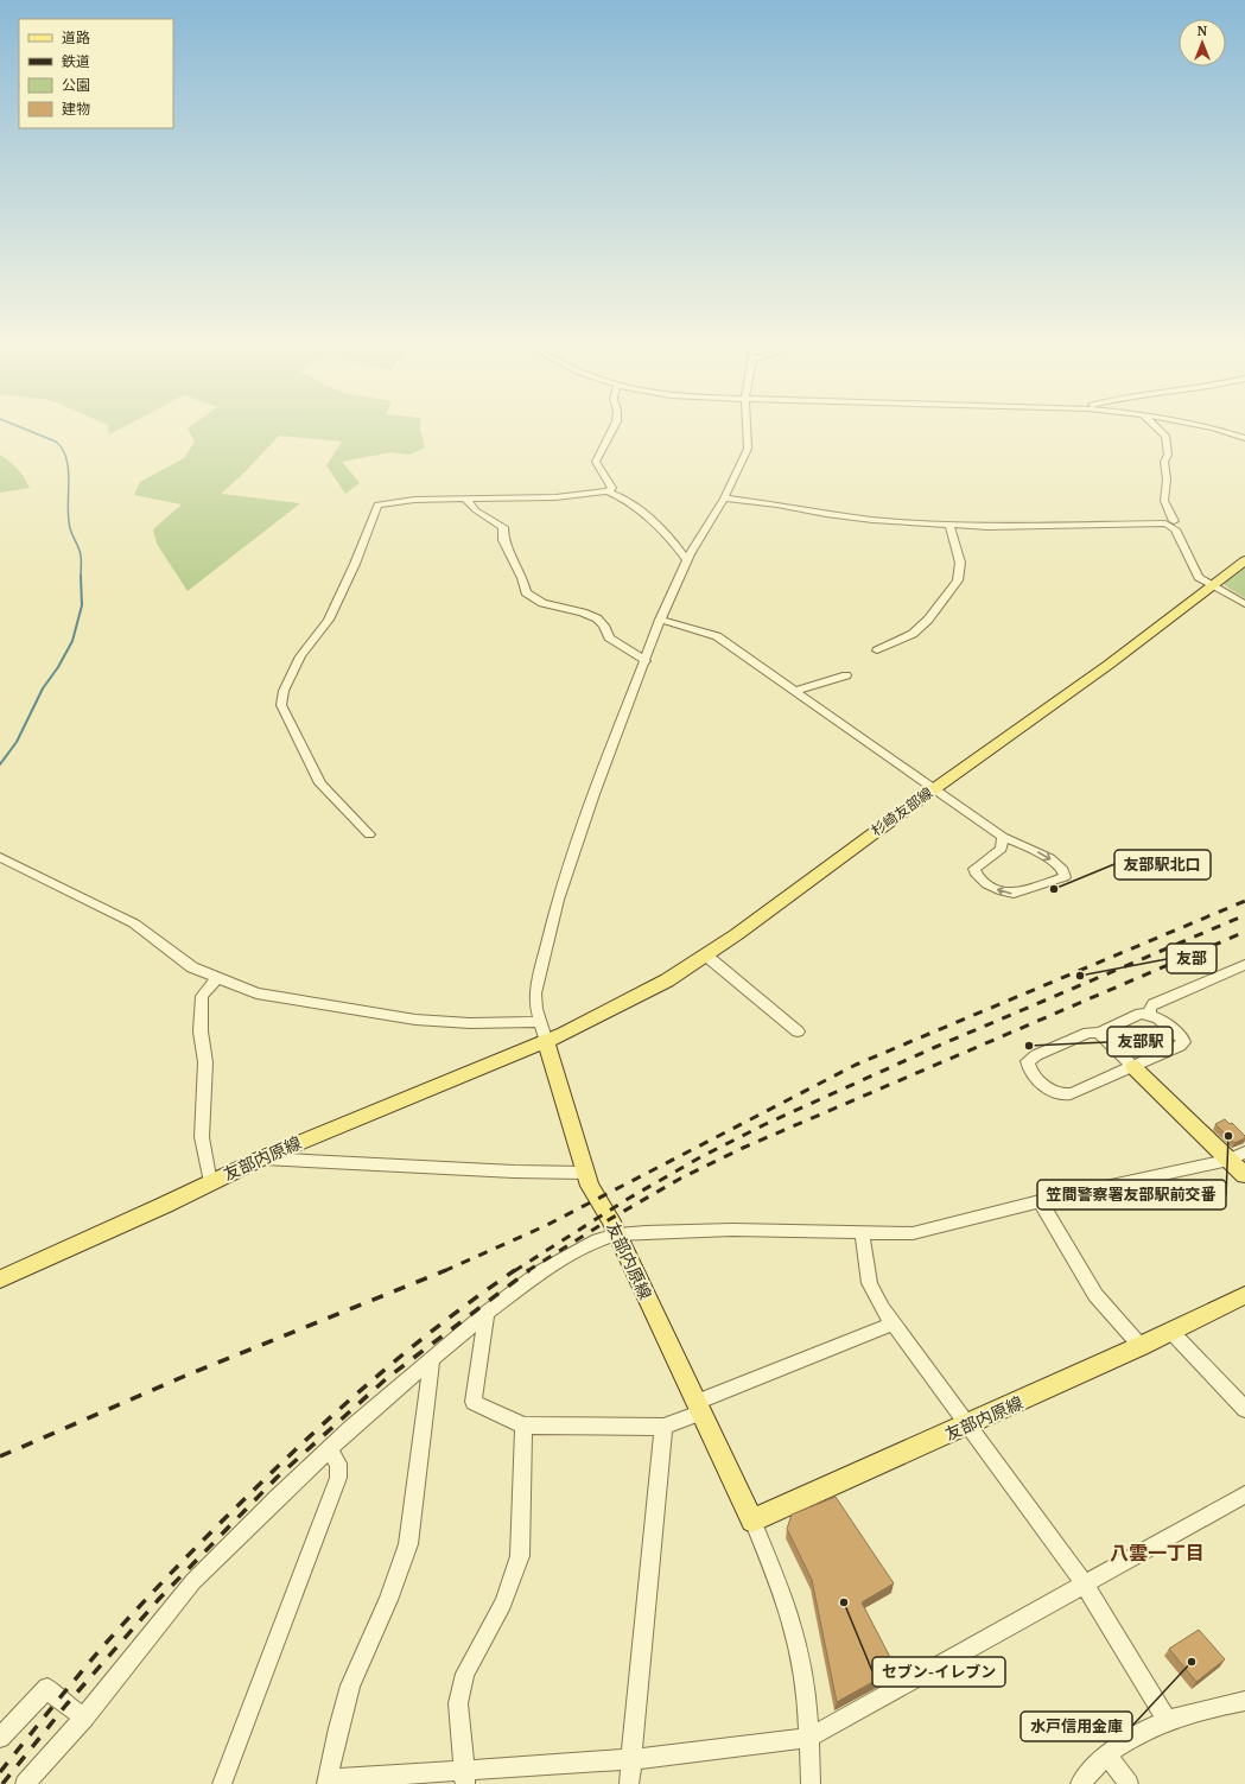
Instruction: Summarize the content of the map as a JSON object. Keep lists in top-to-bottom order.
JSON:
{
  "streets": {
    "main road": ["杉崎友部線", "友部内原線"]
  },
  "crossings": [
    ["杉崎友部線", "友部内原線"]
  ],
  "districts": ["八雲一丁目"],
  "places": [
    "友部駅北口",
    "友部",
    "友部駅",
    "笠間警察署友部駅前交番",
    "セブン-イレブン",
    "水戸信用金庫"
  ],
  "legend": [
    "道路",
    "鉄道",
    "公園",
    "建物"
  ],
  "north": "top"
}
